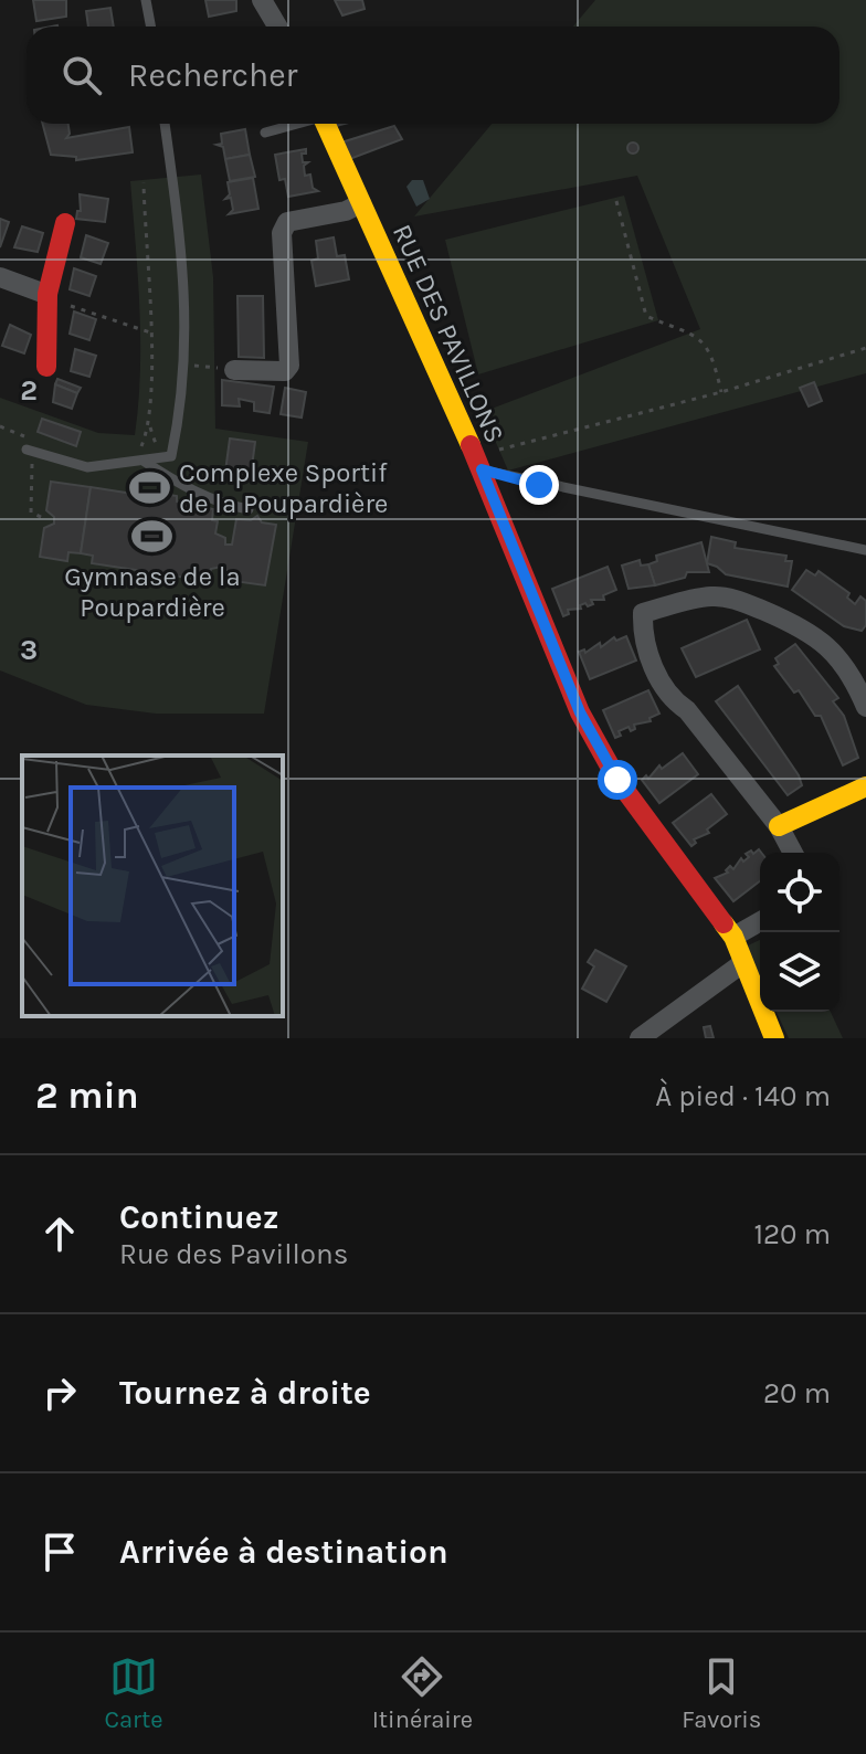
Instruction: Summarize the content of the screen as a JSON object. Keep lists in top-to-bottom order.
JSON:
{
  "streets": {
    "street": ["RUE DES PAVILLONS"]
  },
  "places": {
    "sports": ["Complexe Sportif de la Poupardière", "Gymnase de la Poupardière"]
  },
  "page": {
    "search": "Rechercher",
    "heading": ["2 min", "À pied · 140 m"],
    "list": [
      ["Continuez", "Rue des Pavillons", "120 m"],
      ["Tournez à droite", "20 m"],
      "Arrivée à destination"
    ],
    "nav": ["Carte", "Itinéraire", "Favoris"]
  },
  "grid": {
    "rows": ["2", "3"]
  }
}
